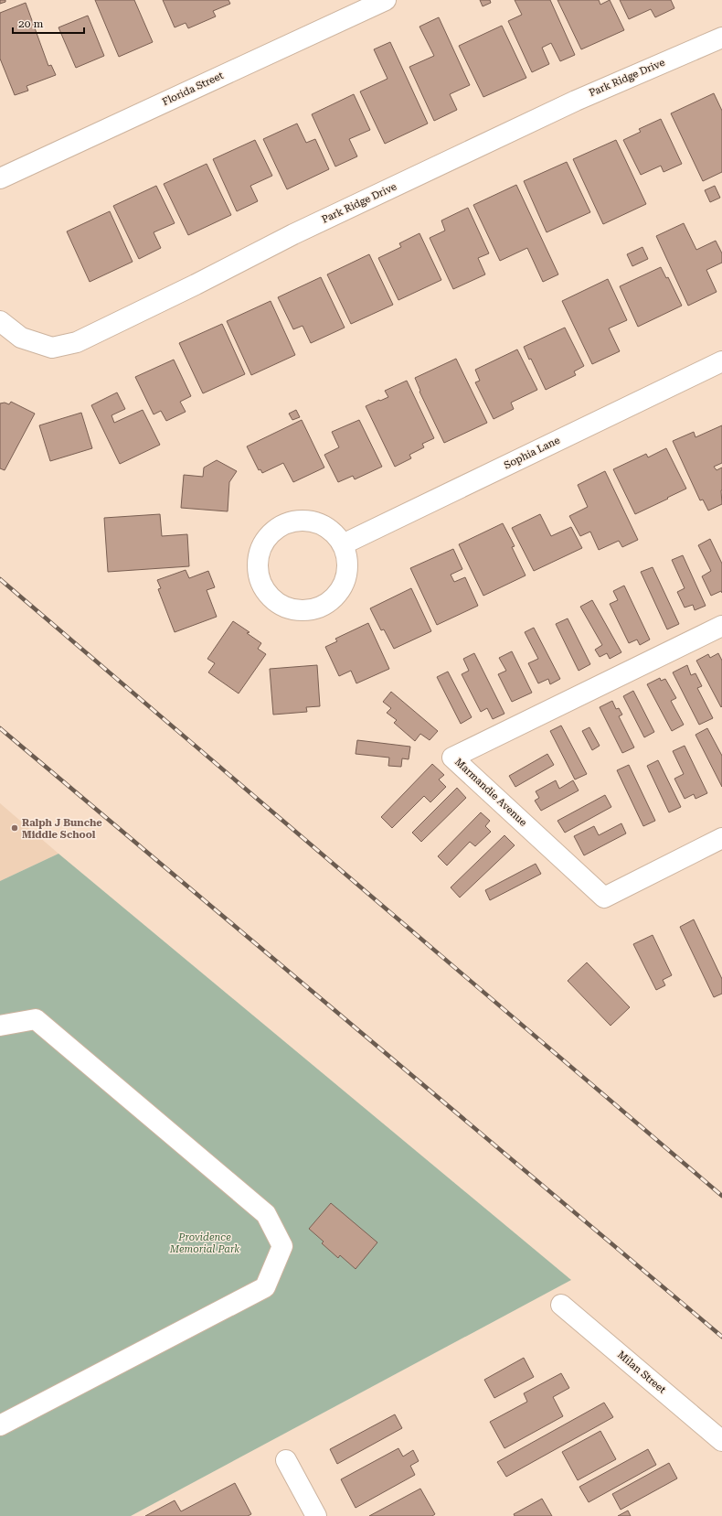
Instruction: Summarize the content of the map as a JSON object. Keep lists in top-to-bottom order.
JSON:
{
  "streets": {
    "street": [
      "Park Ridge Drive",
      "Florida Street",
      "Sophia Lane",
      "Marmandie Avenue",
      "Milan Street"
    ]
  },
  "parks": ["Providence Memorial Park"],
  "places": ["Ralph J Bunche Middle School"],
  "scale_bar": "20 m"
}
